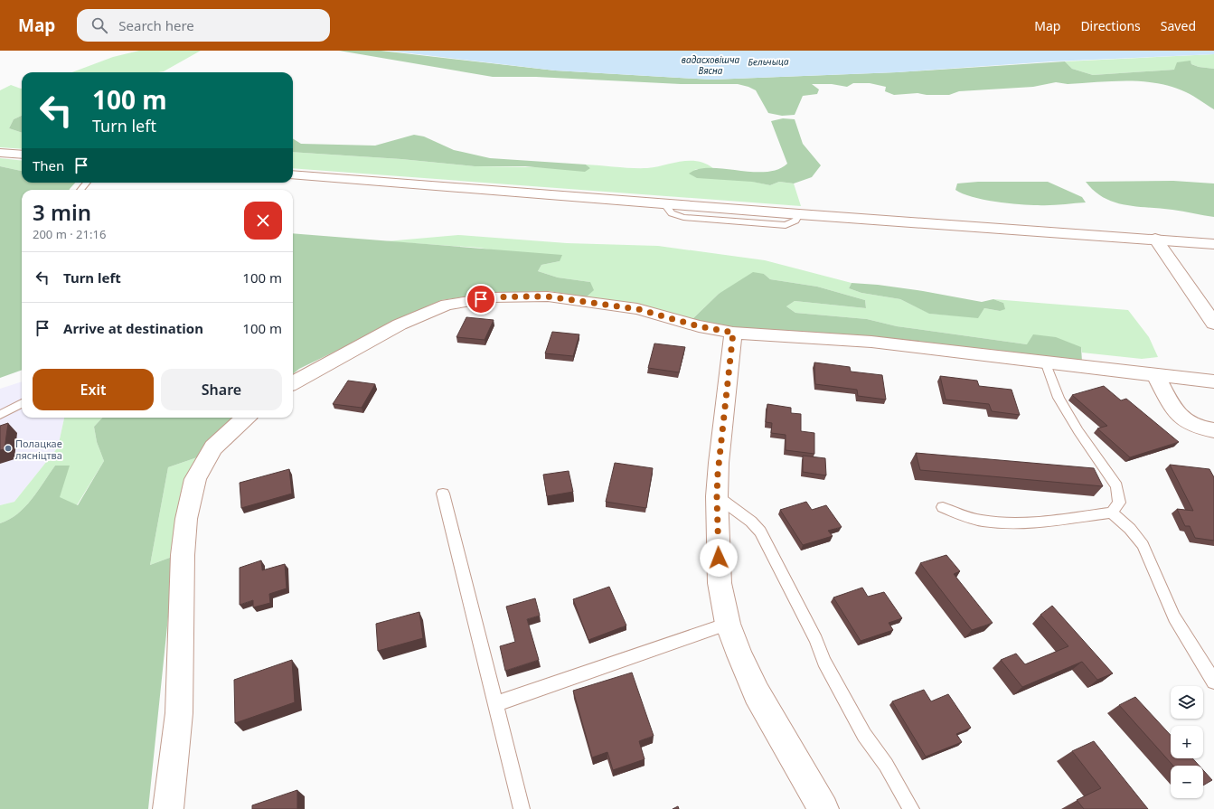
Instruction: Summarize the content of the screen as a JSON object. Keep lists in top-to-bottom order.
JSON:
{
  "water": ["вадасховішча Вясна", "Бельчыца"],
  "places": ["Полацкае лясніцтва"],
  "page": {
    "header": "Map",
    "search": "Search here",
    "nav": ["Map", "Directions", "Saved"],
    "turn": ["100 m", "Turn left"],
    "then": "Then",
    "heading": ["3 min", "200 m · 21:16"],
    "list": [
      {
        "name": "Turn left",
        "value": "100 m"
      },
      {
        "name": "Arrive at destination",
        "value": "100 m"
      }
    ],
    "buttons": ["Exit", "Share"],
    "map_buttons": ["+", "−"]
  }
}
